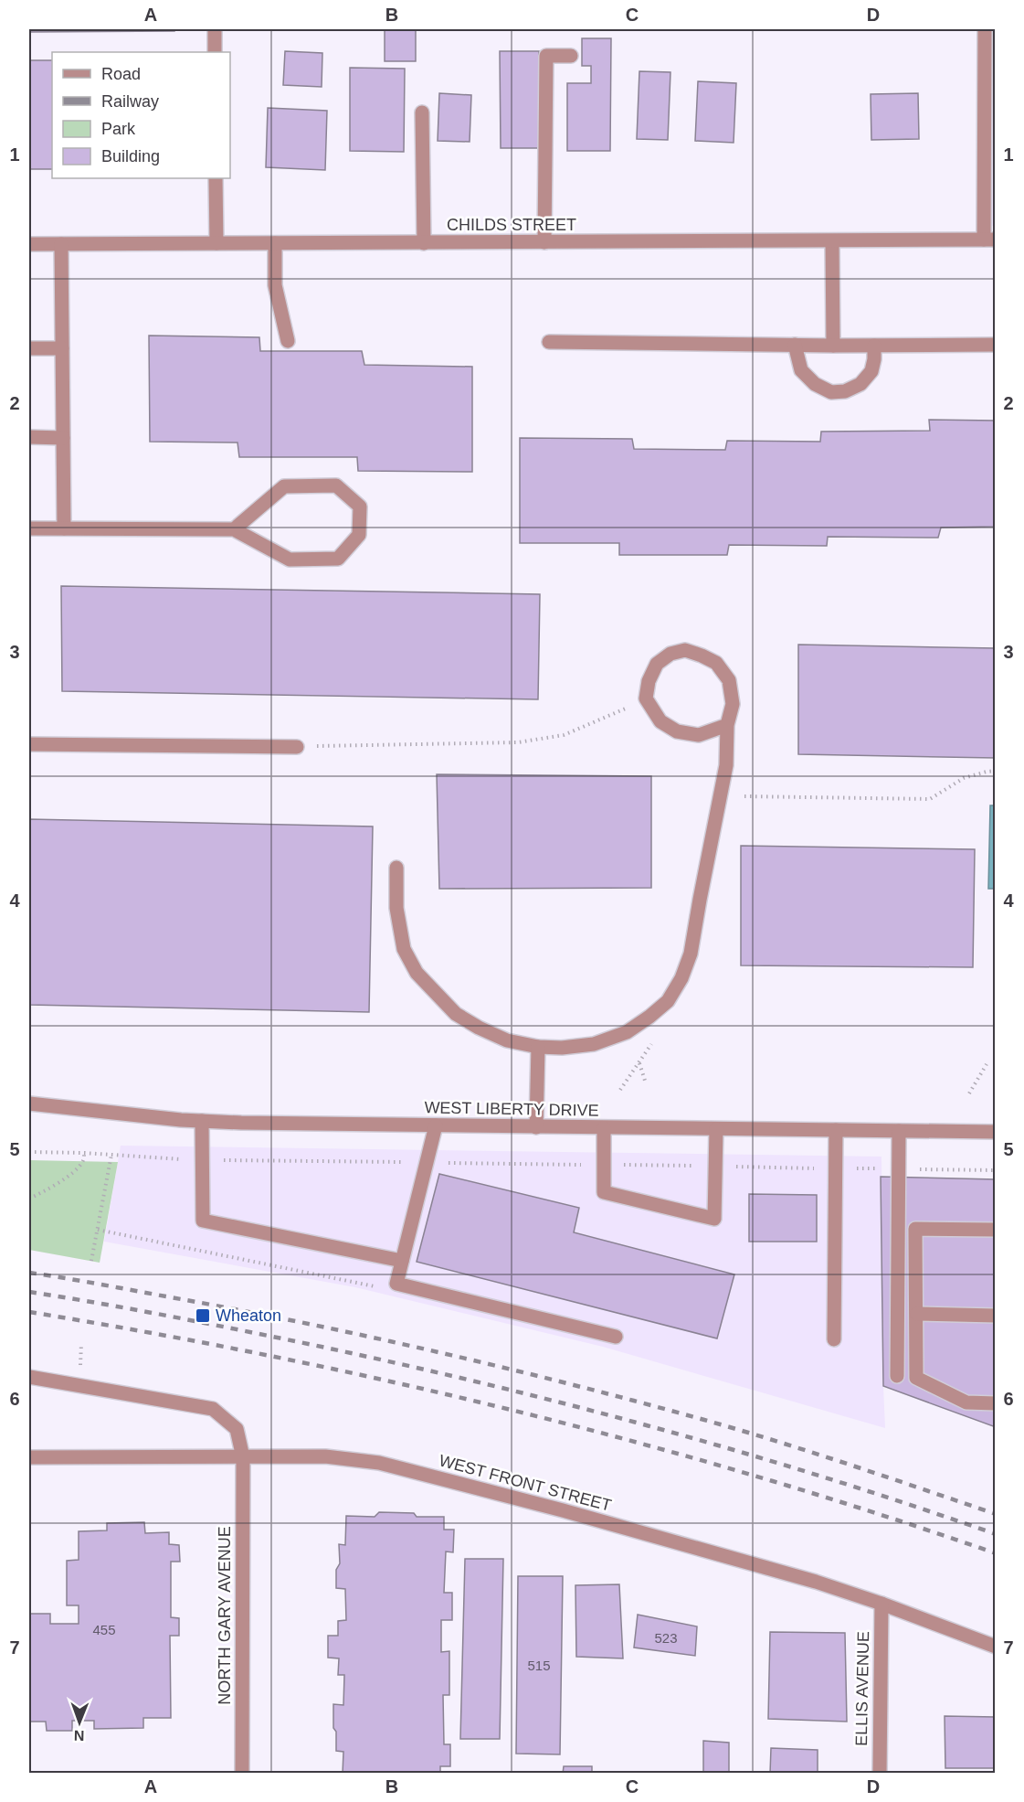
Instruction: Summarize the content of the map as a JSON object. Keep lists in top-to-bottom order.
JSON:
{
  "streets": {
    "street": [
      "CHILDS STREET",
      "WEST LIBERTY DRIVE",
      "WEST FRONT STREET",
      "NORTH GARY AVENUE",
      "ELLIS AVENUE"
    ]
  },
  "crossings": [
    ["WEST FRONT STREET", "NORTH GARY AVENUE"],
    ["WEST FRONT STREET", "ELLIS AVENUE"]
  ],
  "places": {
    "transit": ["Wheaton"]
  },
  "house_numbers": ["455", "523", "515"],
  "legend": [
    "Road",
    "Railway",
    "Park",
    "Building"
  ],
  "north": "bottom",
  "grid": {
    "columns": [
      "A",
      "B",
      "C",
      "D"
    ],
    "rows": [
      "1",
      "2",
      "3",
      "4",
      "5",
      "6",
      "7"
    ]
  }
}
